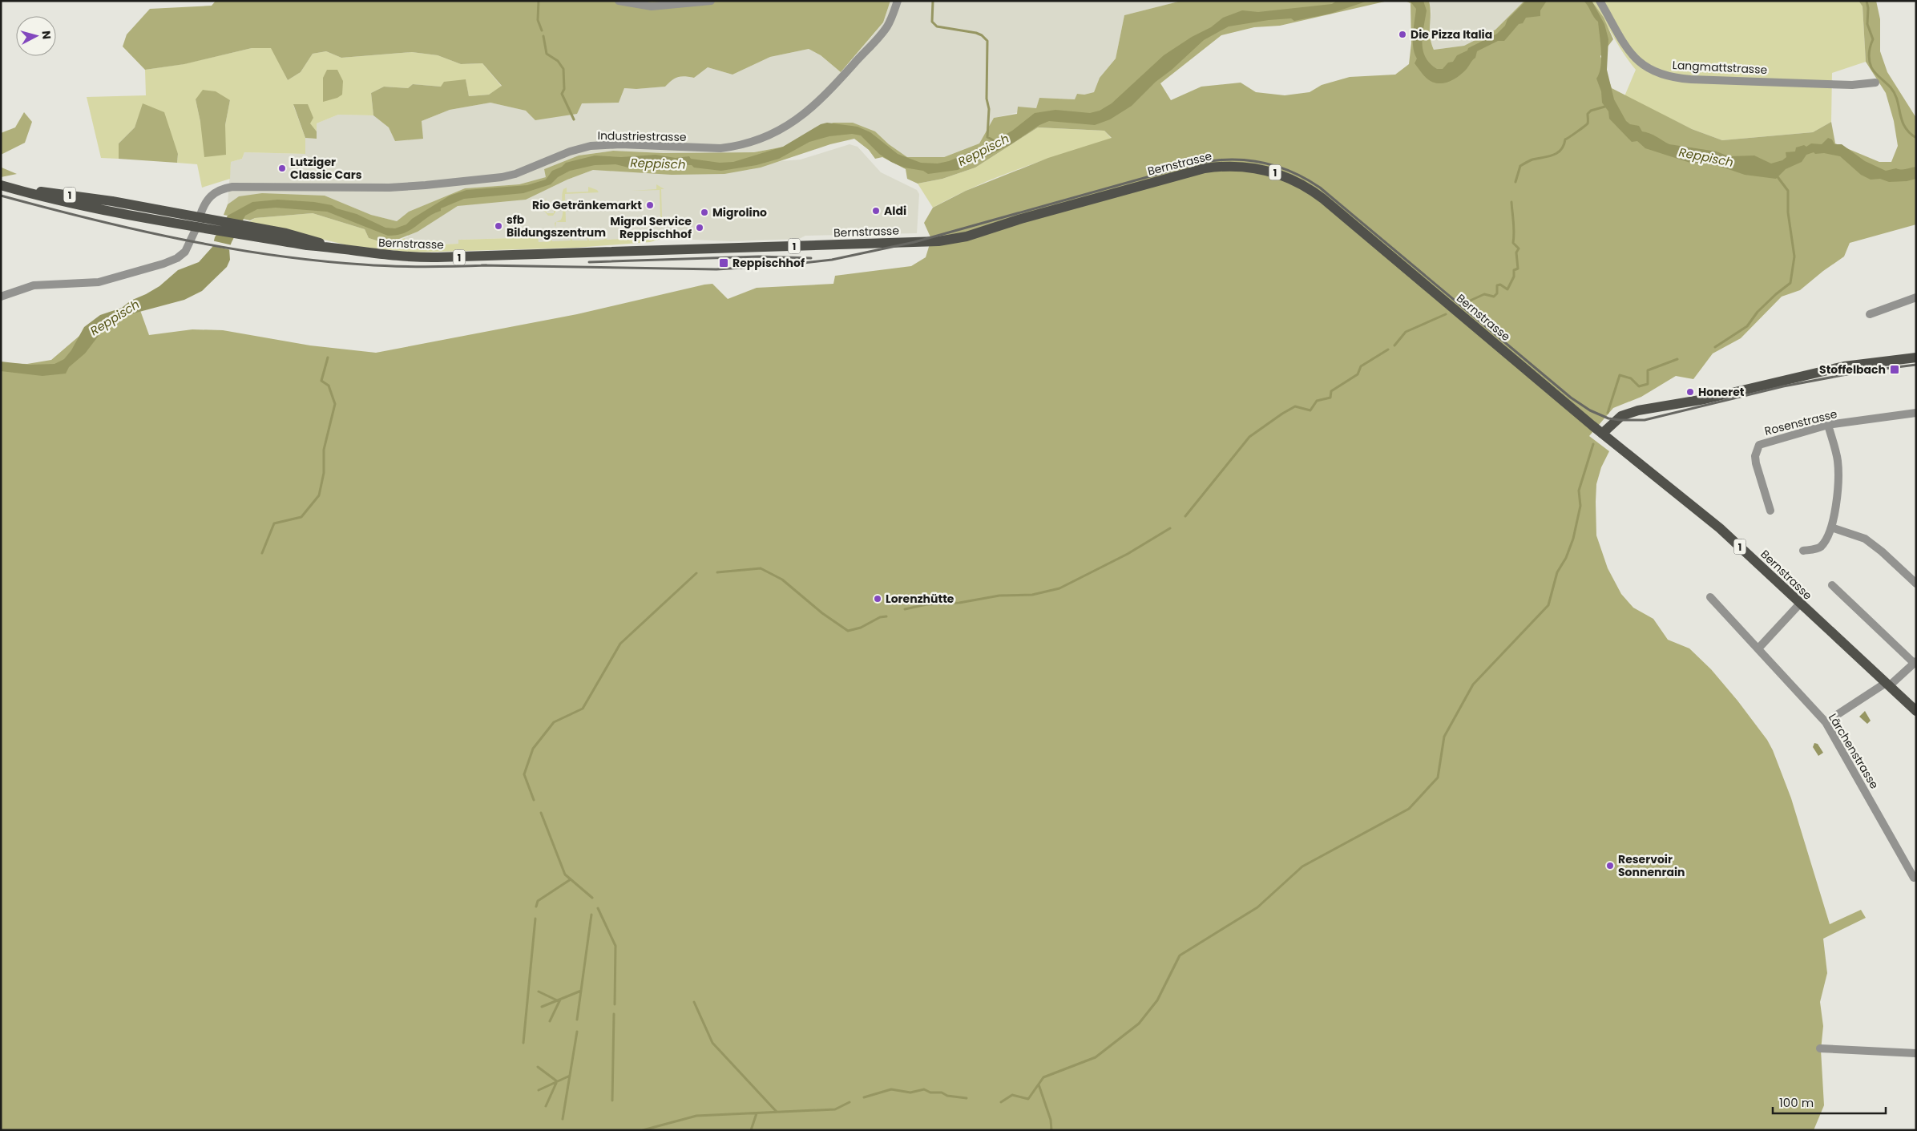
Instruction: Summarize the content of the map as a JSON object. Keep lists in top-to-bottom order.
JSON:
{
  "streets": {
    "main road": ["Bernstrasse", "1"],
    "street": [
      "Langmattstrasse",
      "Industriestrasse",
      "Rosenstrasse",
      "Lärchenstrasse"
    ]
  },
  "crossings": [
    ["Industriestrasse", "Bernstrasse"]
  ],
  "water": ["Reppisch"],
  "places": {
    "other": [
      "Die Pizza Italia",
      "Lutziger Classic Cars",
      "Rio Getränkemarkt",
      "Aldi",
      "Migrolino",
      "sfb Bildungszentrum",
      "Migrol Service Reppischhof",
      "Honeret",
      "Lorenzhütte",
      "Reservoir Sonnenrain"
    ],
    "transit": ["Reppischhof", "Stoffelbach"]
  },
  "scale_bar": "100 m",
  "north": "right"
}
